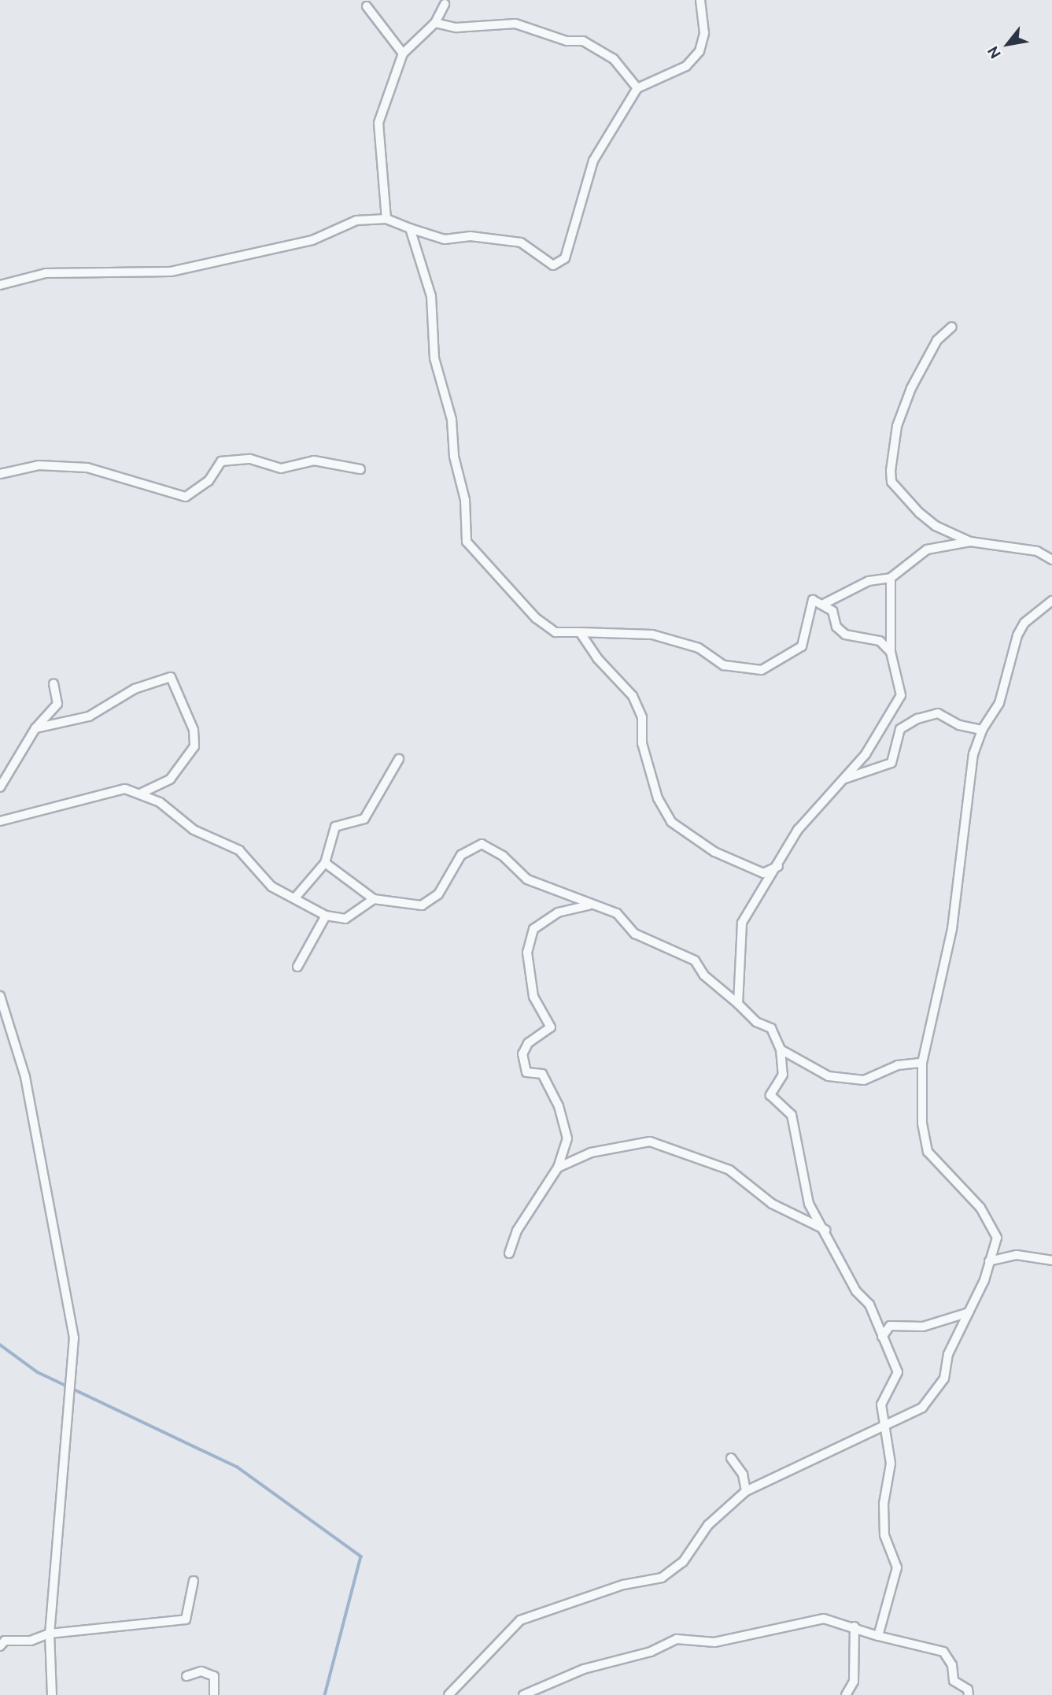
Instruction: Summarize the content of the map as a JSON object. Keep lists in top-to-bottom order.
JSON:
{
  "north": "bottom left"
}
